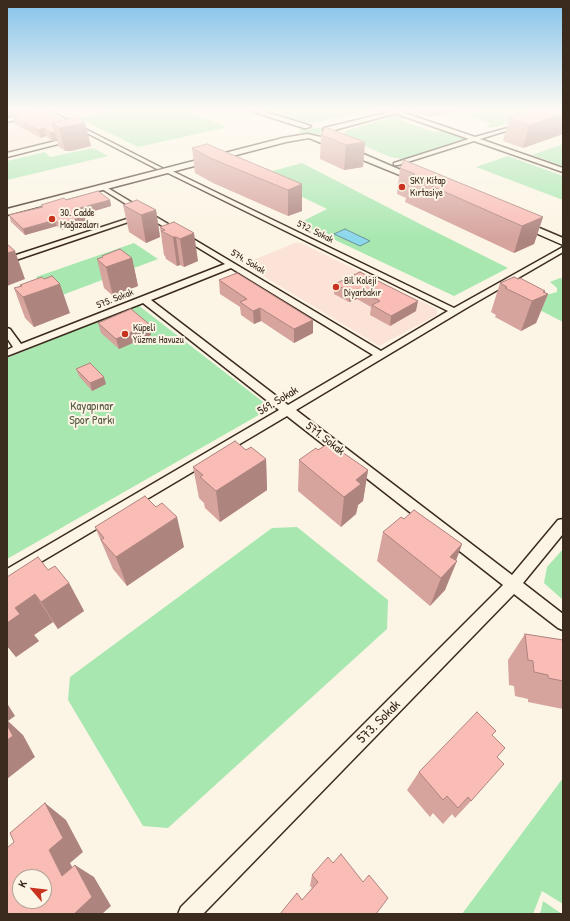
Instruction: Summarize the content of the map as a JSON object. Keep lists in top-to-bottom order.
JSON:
{
  "streets": {
    "street": [
      "572. Sokak",
      "574. Sokak",
      "575. Sokak",
      "569. Sokak",
      "571. Sokak",
      "573. Sokak"
    ]
  },
  "crossings": [
    ["572. Sokak", "569. Sokak"],
    ["574. Sokak", "575. Sokak"],
    ["574. Sokak", "569. Sokak"],
    ["575. Sokak", "571. Sokak"],
    ["569. Sokak", "571. Sokak"],
    ["571. Sokak", "573. Sokak"]
  ],
  "parks": ["Kayapınar Spor Parkı"],
  "places": [
    "SKY Kitap Kırtasiye",
    "30. Cadde Mağazaları",
    "Bil Koleji Diyarbakır",
    "Küpeli Yüzme Havuzu"
  ],
  "north": "top left"
}
